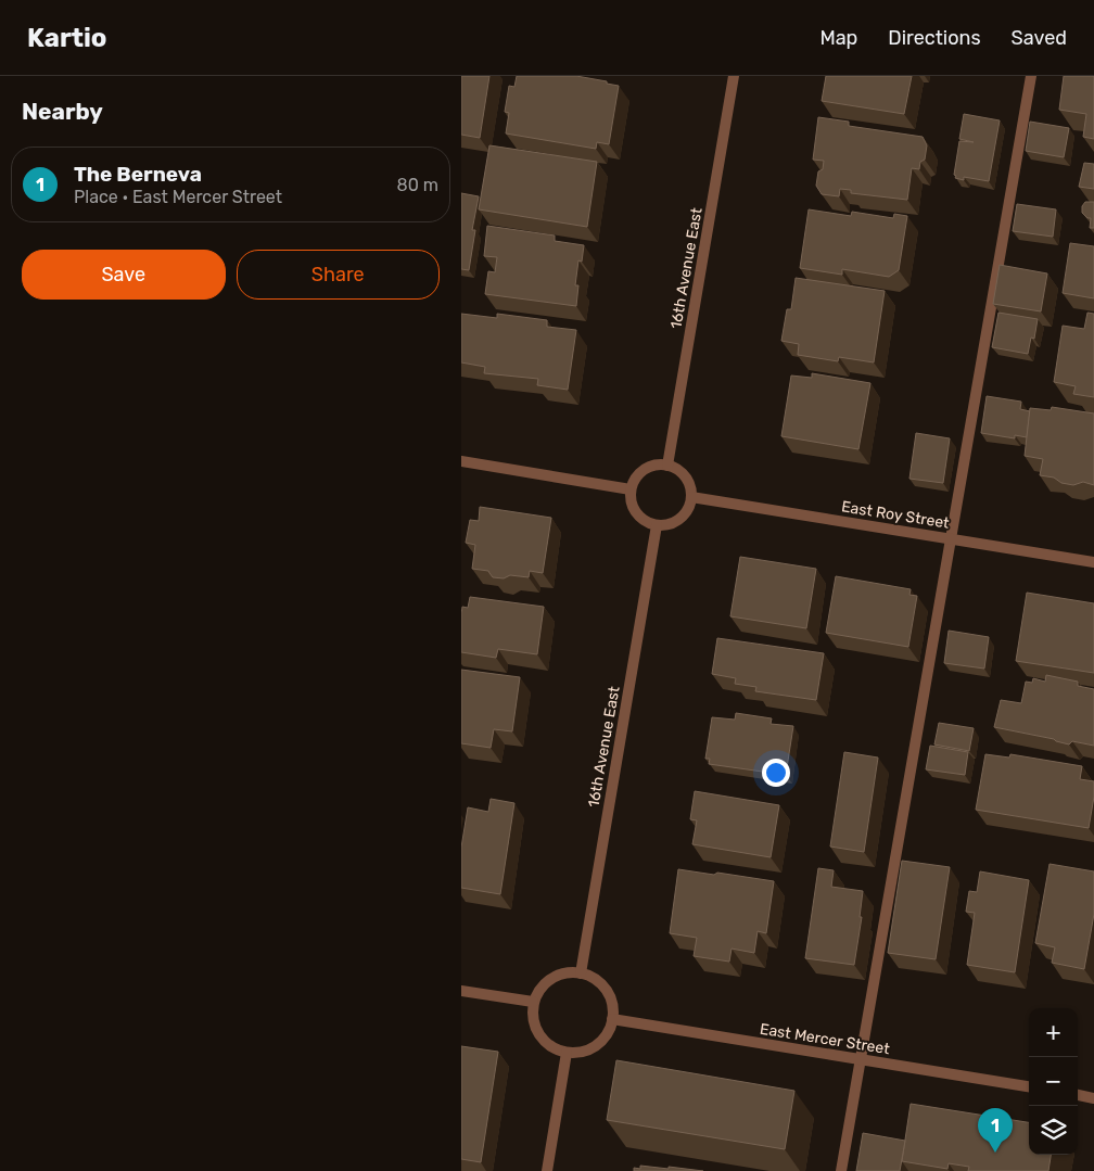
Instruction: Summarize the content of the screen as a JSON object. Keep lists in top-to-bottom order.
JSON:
{
  "streets": {
    "street": ["16th Avenue East", "East Roy Street", "East Mercer Street"]
  },
  "crossings": [
    ["16th Avenue East", "East Roy Street"],
    ["16th Avenue East", "East Mercer Street"]
  ],
  "page": {
    "header": "Kartio",
    "nav": ["Map", "Directions", "Saved"],
    "heading": "Nearby",
    "list": [
      {
        "mark": "1",
        "name": "The Berneva",
        "note": "Place · East Mercer Street",
        "value": "80 m"
      }
    ],
    "buttons": ["Save", "Share"],
    "map_buttons": ["+", "−"],
    "pins": "1"
  }
}
